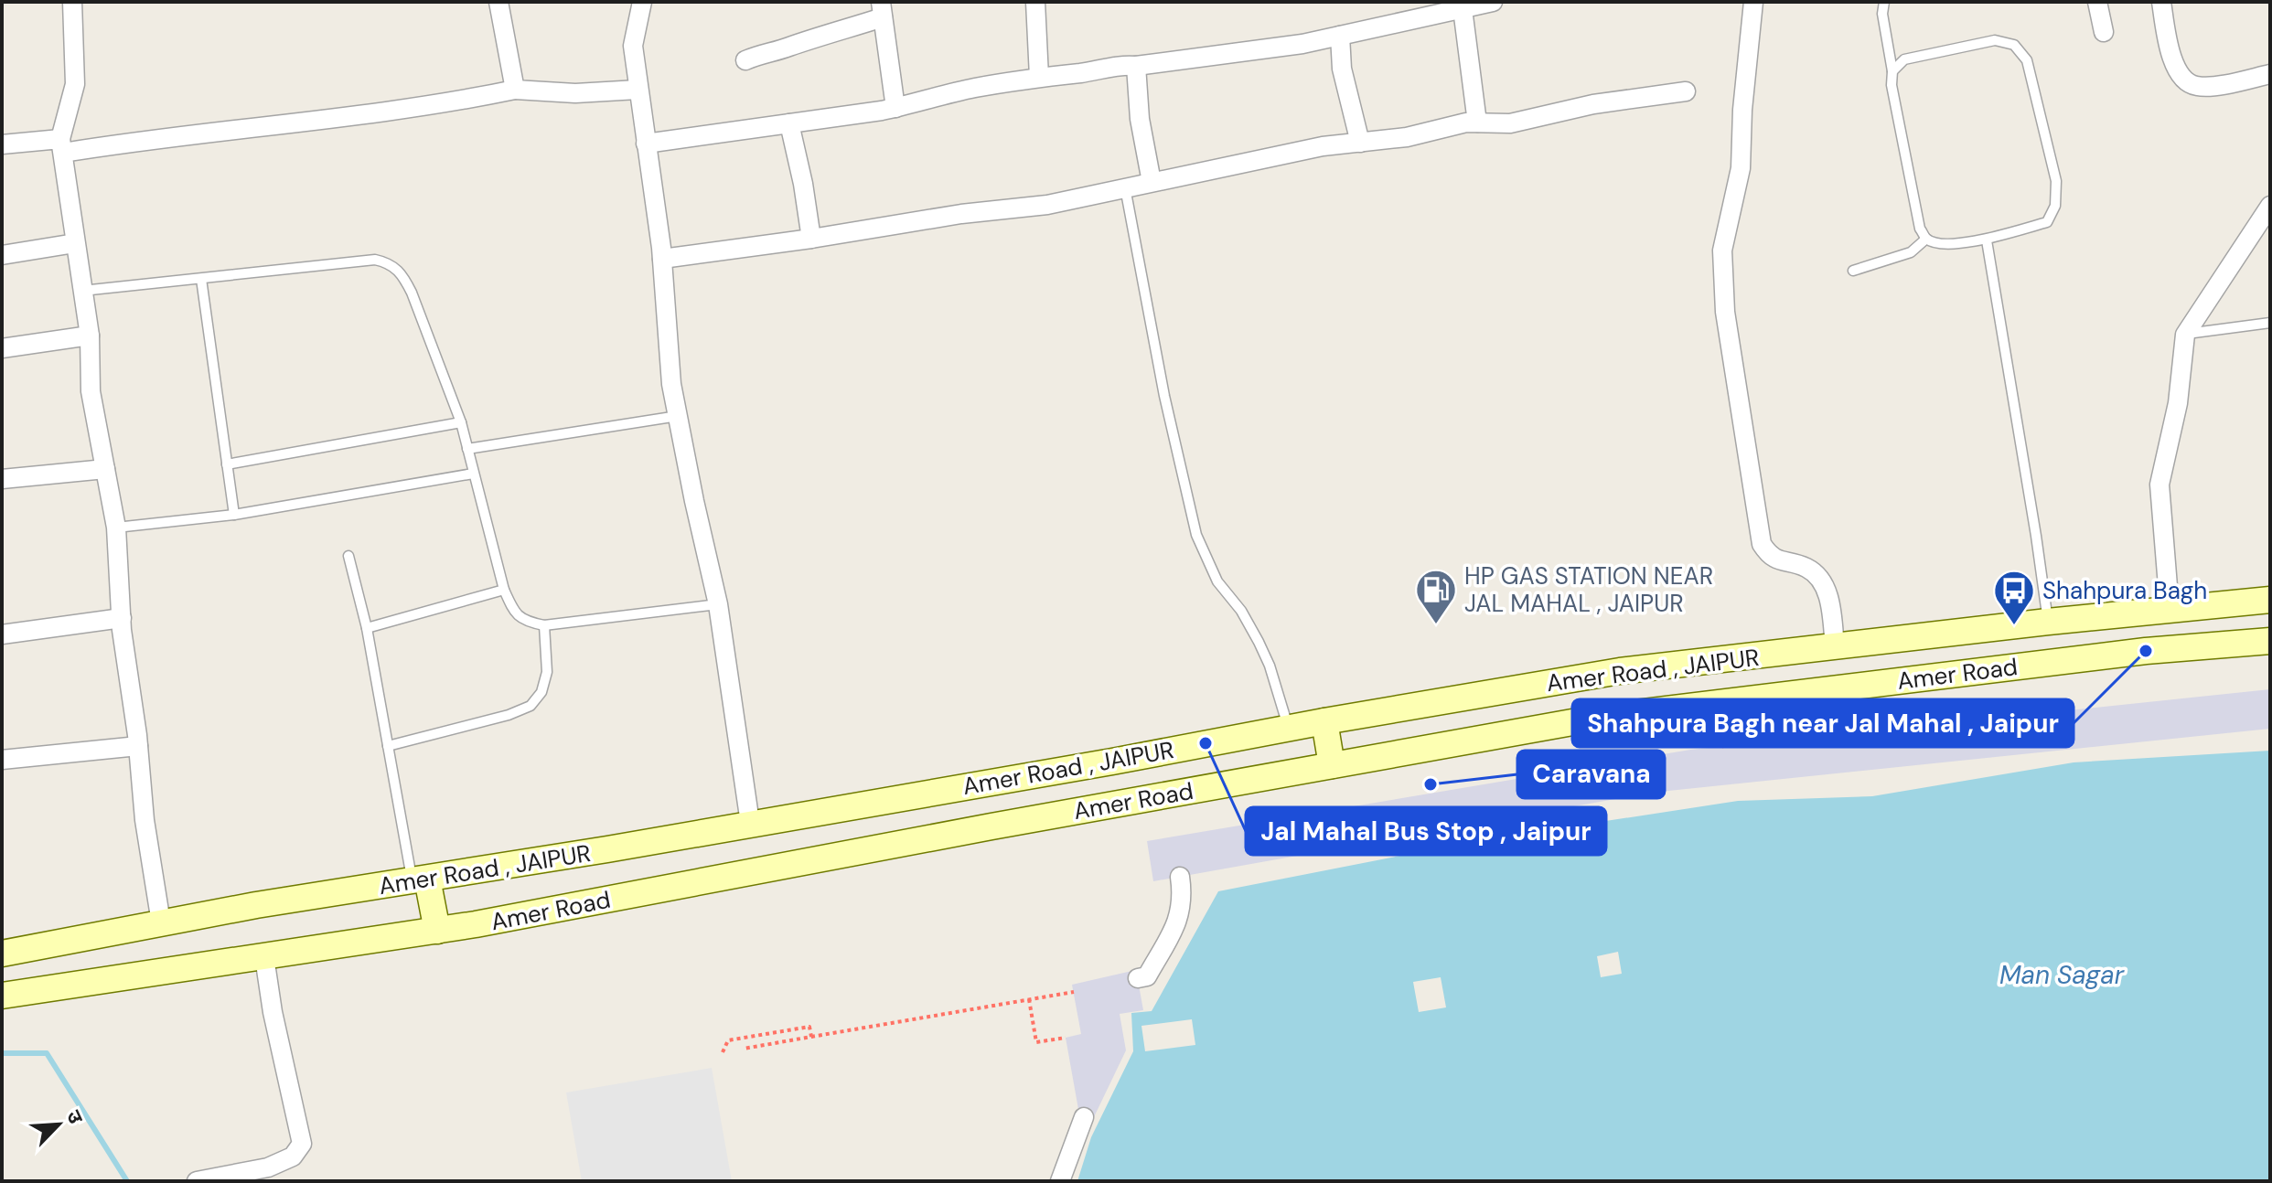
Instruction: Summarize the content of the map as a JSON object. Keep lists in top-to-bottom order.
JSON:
{
  "streets": {
    "main road": ["Amer Road , JAIPUR", "Amer Road"]
  },
  "water": ["Man Sagar"],
  "places": {
    "fuel station": ["HP GAS STATION NEAR JAL MAHAL , JAIPUR"],
    "bus stop": ["Shahpura Bagh"],
    "other": ["Shahpura Bagh near Jal Mahal , Jaipur", "Jal Mahal Bus Stop , Jaipur", "Caravana"]
  },
  "north": "top right"
}
